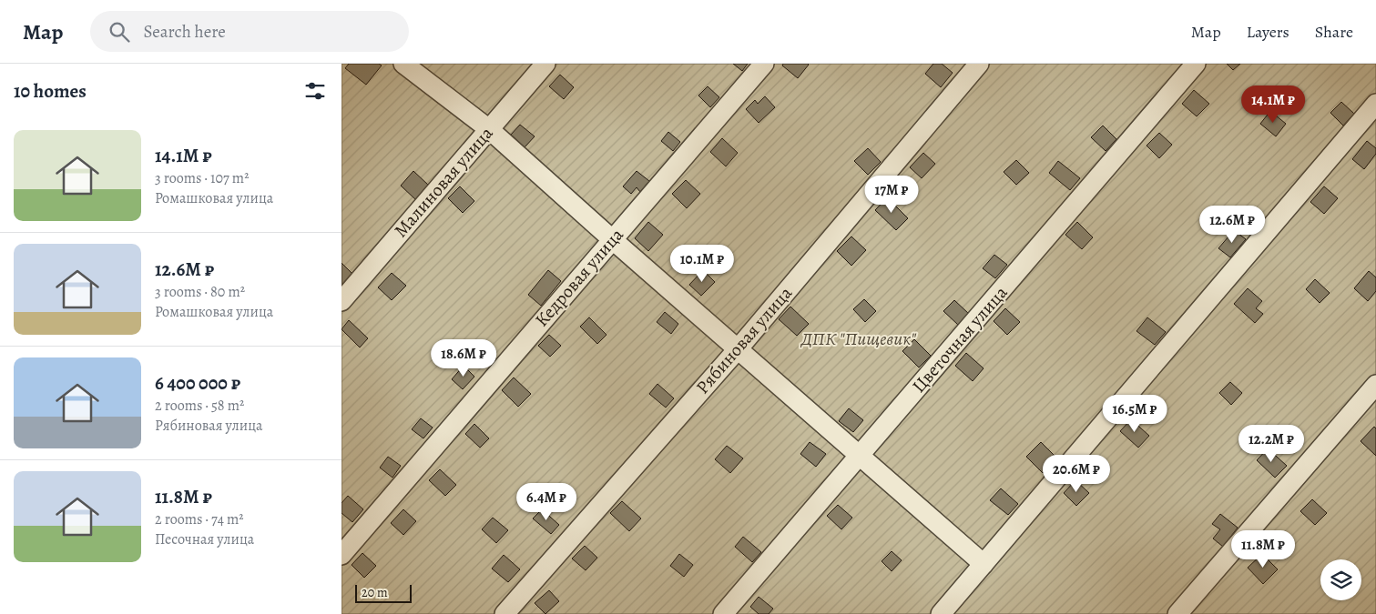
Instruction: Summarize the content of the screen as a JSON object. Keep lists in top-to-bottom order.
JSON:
{
  "streets": {
    "street": [
      "Малиновая улица",
      "Кедровая улица",
      "Цветочная улица",
      "Рябиновая улица"
    ]
  },
  "parks": ["ДПК \"Пищевик\""],
  "scale_bar": "20 m",
  "page": {
    "header": "Map",
    "search": "Search here",
    "nav": ["Map", "Layers", "Share"],
    "heading": "10 homes",
    "price": [
      "14.1M ₽",
      "17M ₽",
      "12.6M ₽",
      "10.1M ₽",
      "18.6M ₽",
      "16.5M ₽",
      "12.2M ₽",
      "20.6M ₽",
      "6.4M ₽",
      "11.8M ₽"
    ],
    "list": [
      {
        "name": "14.1M ₽",
        "note": "3 rooms · 107 m² · Ромашковая улица"
      },
      {
        "name": "12.6M ₽",
        "note": "3 rooms · 80 m² · Ромашковая улица"
      },
      {
        "name": "6 400 000 ₽",
        "note": "2 rooms · 58 m² · Рябиновая улица"
      },
      {
        "name": "11.8M ₽",
        "note": "2 rooms · 74 m² · Песочная улица"
      }
    ],
    "scale": "20 m"
  }
}
